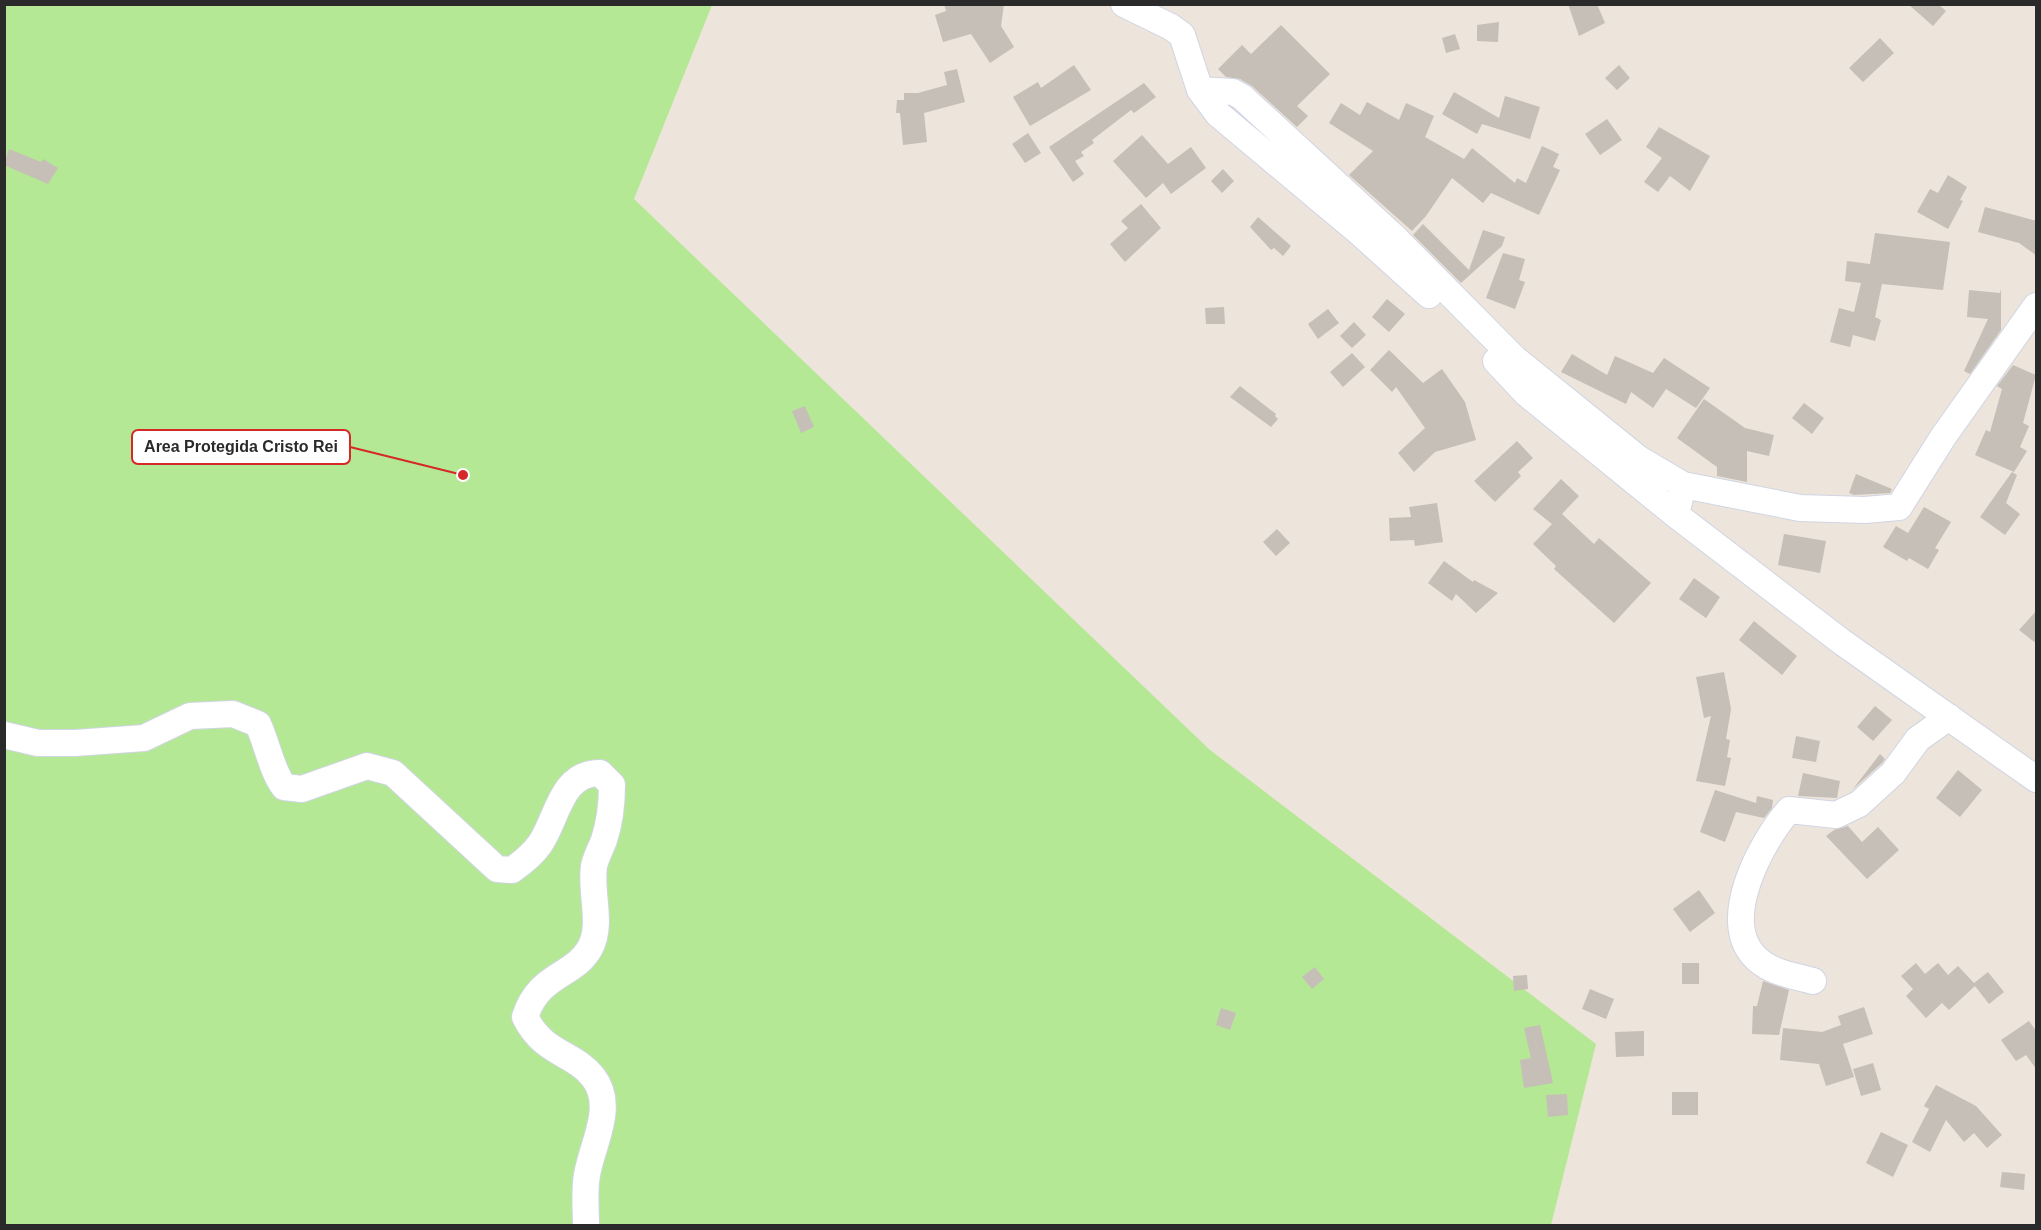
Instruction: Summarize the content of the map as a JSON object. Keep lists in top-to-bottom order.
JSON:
{
  "places": ["Area Protegida Cristo Rei"]
}
